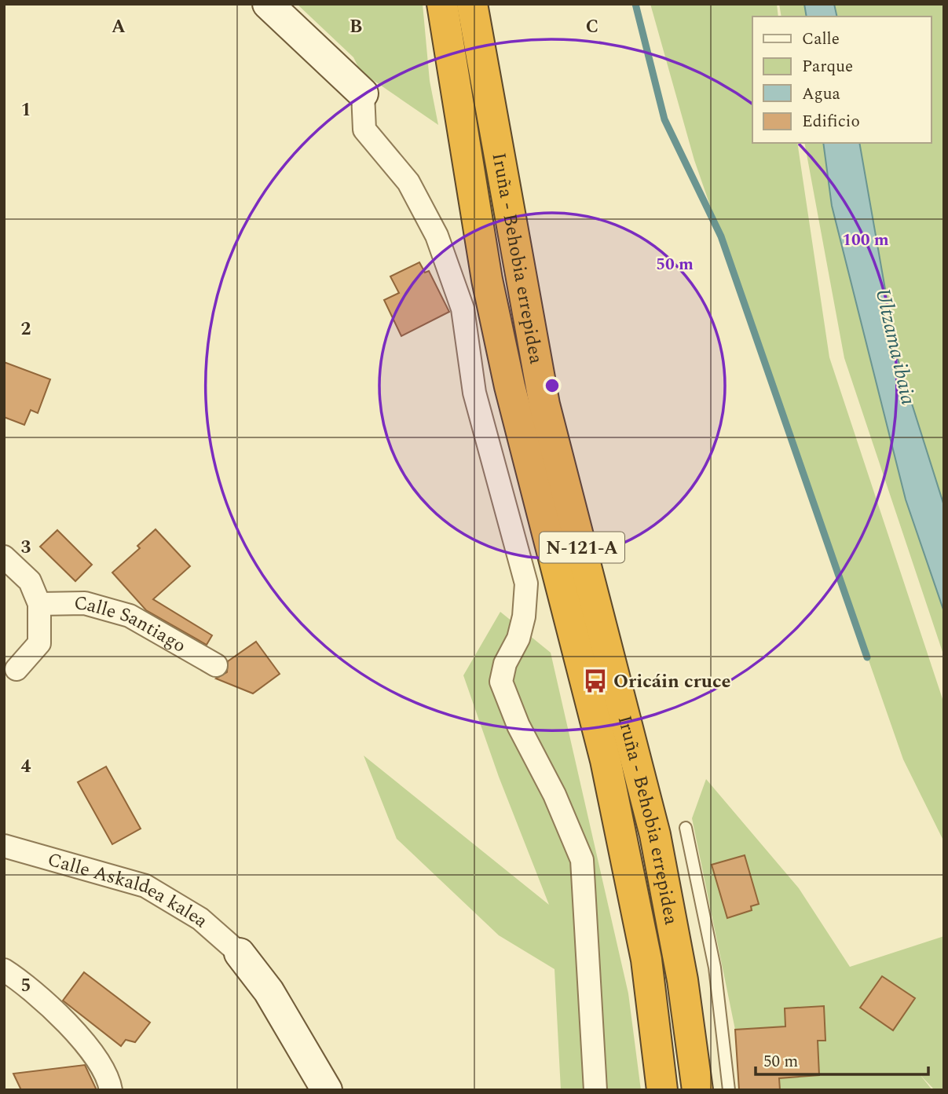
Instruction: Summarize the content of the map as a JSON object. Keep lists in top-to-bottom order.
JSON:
{
  "streets": {
    "highway": ["Iruña - Behobia errepidea", "N-121-A"],
    "street": ["Calle Santiago", "Calle Askaldea kalea"]
  },
  "water": ["Ultzama ibaia"],
  "places": {
    "bus stop": ["Oricáin cruce"]
  },
  "legend": [
    "Calle",
    "Parque",
    "Agua",
    "Edificio"
  ],
  "scale_bar": "50 m",
  "grid": {
    "columns": ["A", "B", "C"],
    "rows": [
      "1",
      "2",
      "3",
      "4",
      "5"
    ]
  },
  "rings": ["100 m", "50 m"]
}
